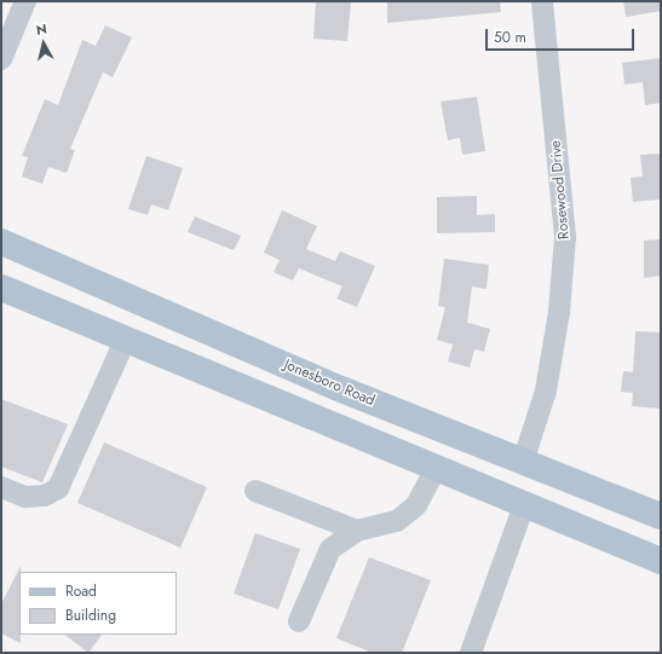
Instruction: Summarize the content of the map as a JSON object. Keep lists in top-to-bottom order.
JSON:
{
  "streets": {
    "main road": ["Jonesboro Road"],
    "street": ["Rosewood Drive"]
  },
  "crossings": [
    ["Rosewood Drive", "Jonesboro Road"]
  ],
  "legend": ["Road", "Building"],
  "scale_bar": "50 m",
  "north": "top"
}
